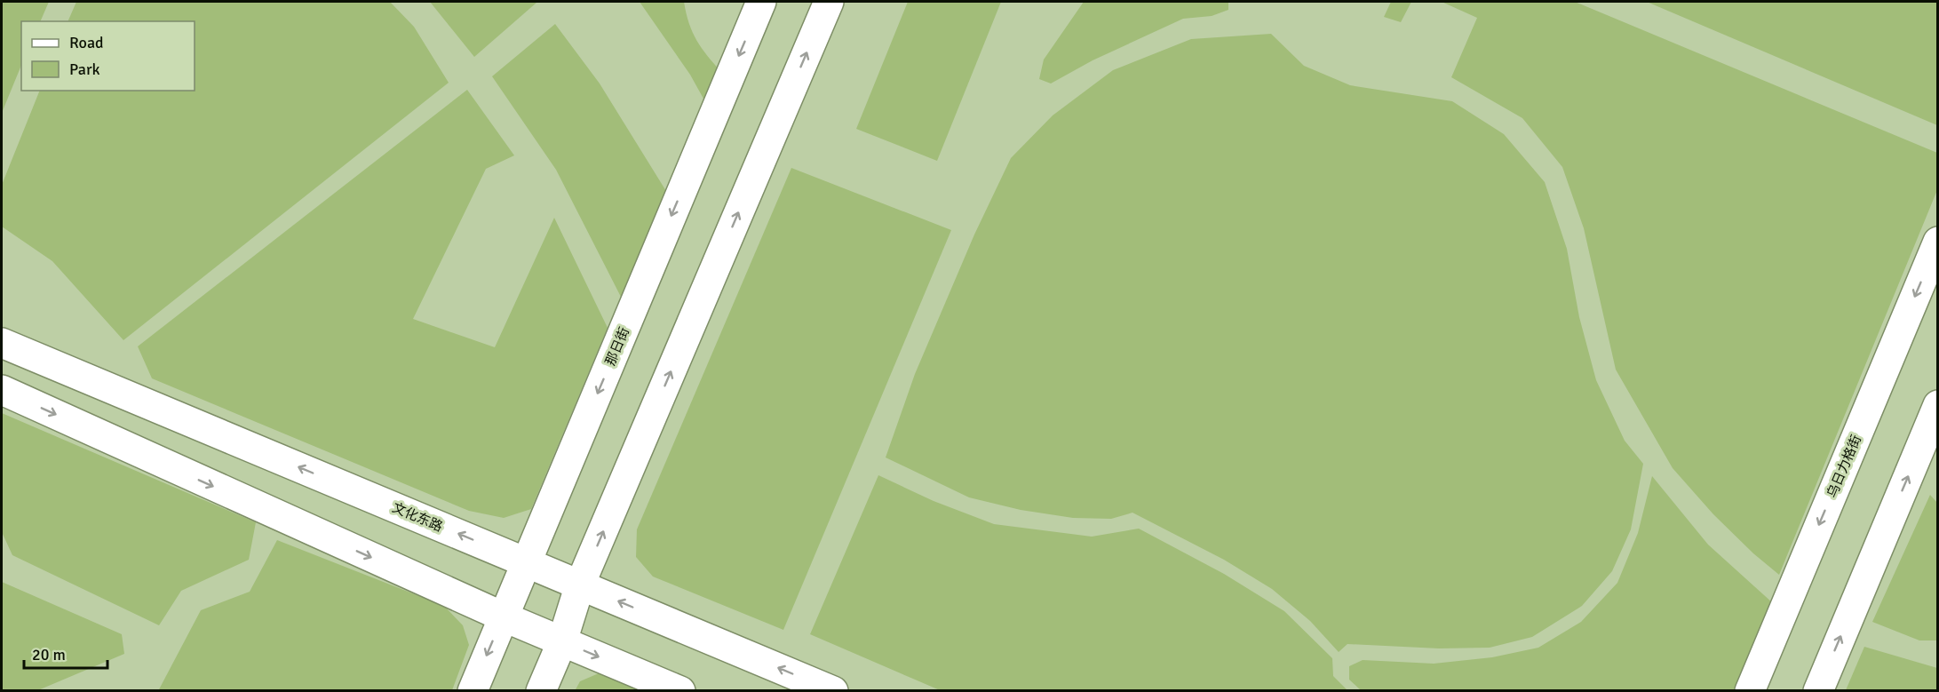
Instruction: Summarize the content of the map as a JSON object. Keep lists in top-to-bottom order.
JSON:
{
  "streets": {
    "street": ["那日街", "乌日力格街", "文化东路"]
  },
  "crossings": [
    ["那日街", "文化东路"]
  ],
  "legend": ["Road", "Park"],
  "scale_bar": "20 m"
}
